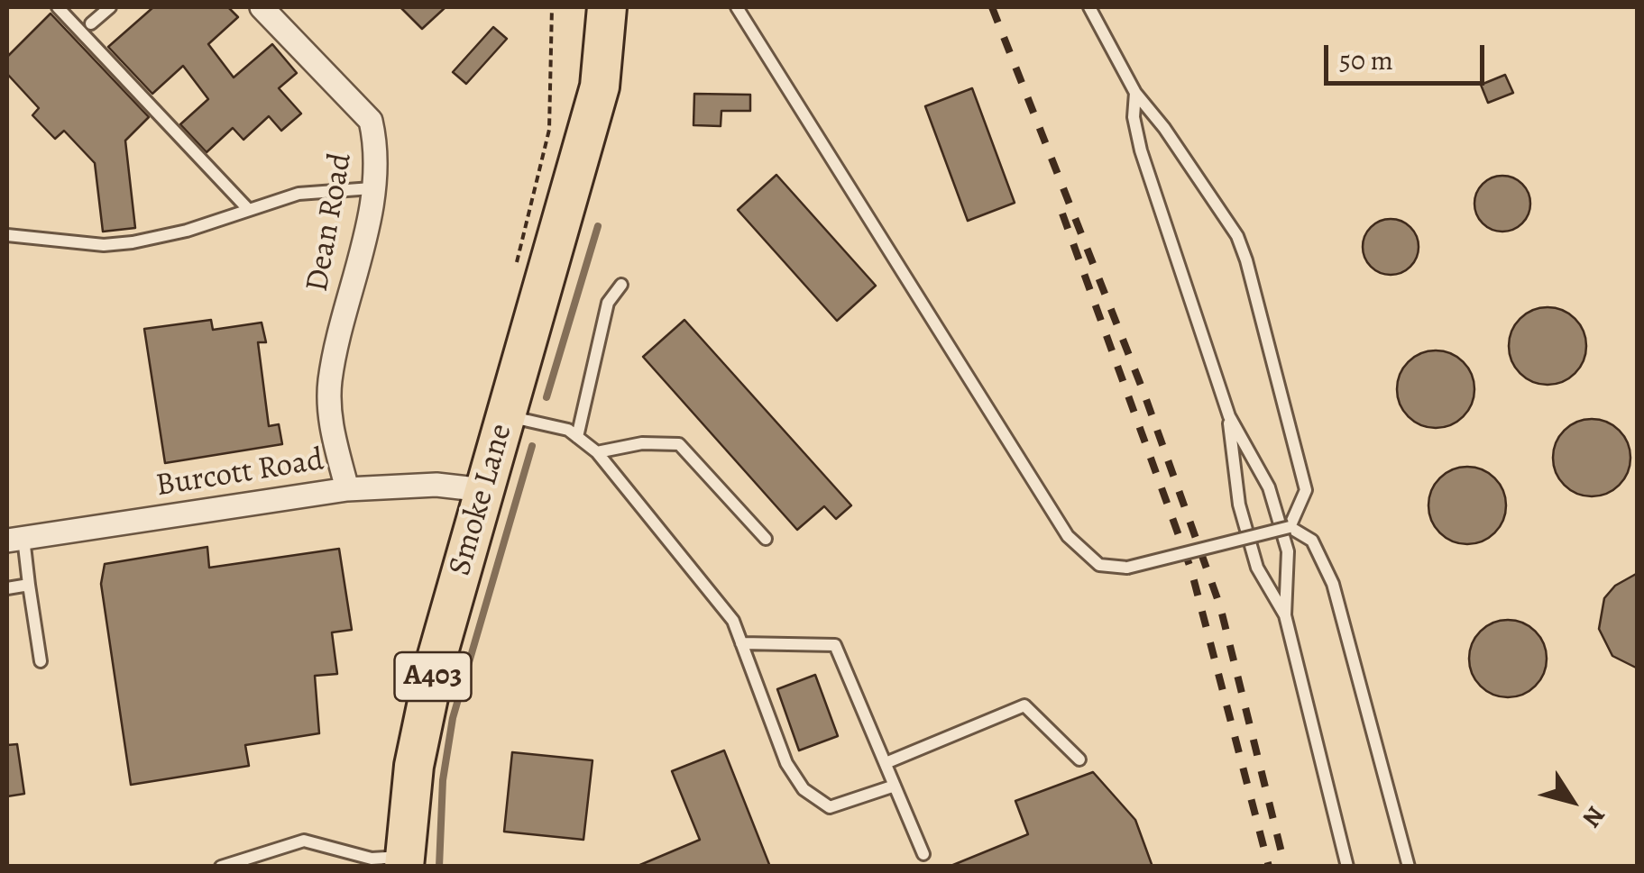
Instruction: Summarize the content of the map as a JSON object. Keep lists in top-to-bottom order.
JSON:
{
  "streets": {
    "highway": ["Smoke Lane", "A403"],
    "street": ["Dean Road", "Burcott Road"]
  },
  "crossings": [
    ["Dean Road", "Burcott Road"],
    ["Burcott Road", "Smoke Lane"],
    ["Smoke Lane", "A403"]
  ],
  "scale_bar": "50 m",
  "north": "bottom right"
}
